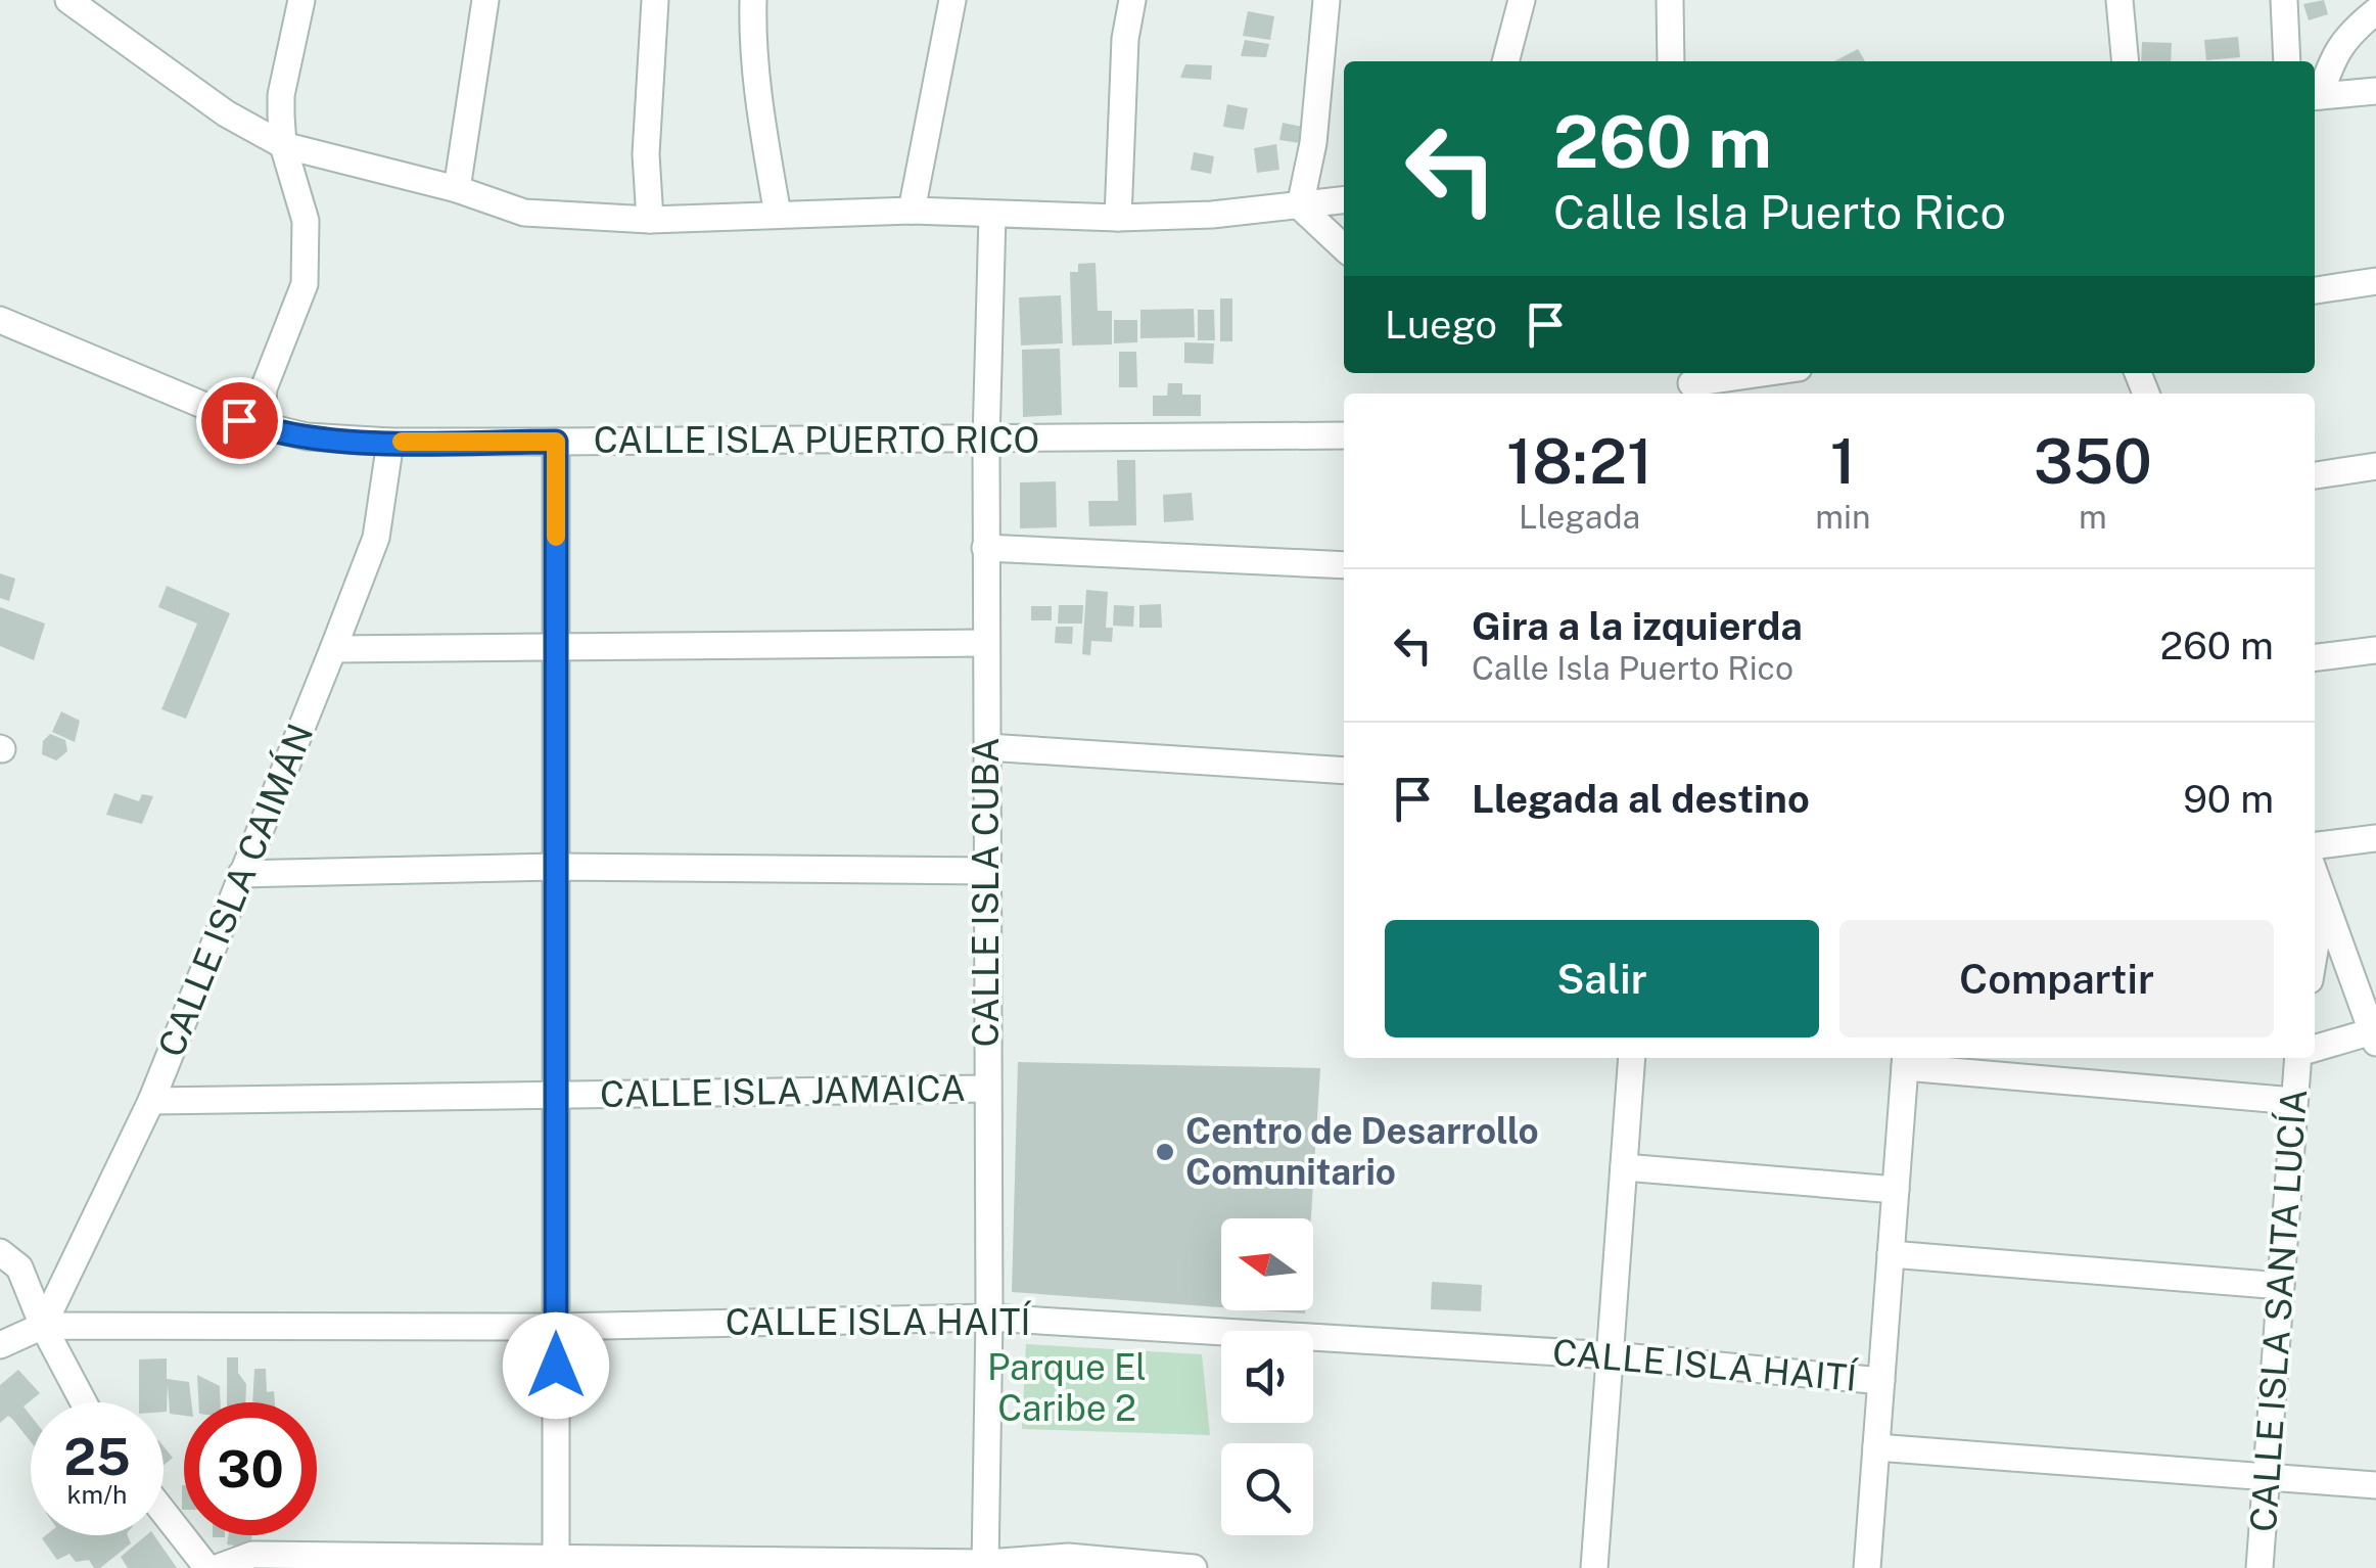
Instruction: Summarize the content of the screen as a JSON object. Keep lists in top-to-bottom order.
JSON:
{
  "streets": {
    "street": [
      "CALLE ISLA PUERTO RICO",
      "CALLE ISLA CAIMÁN",
      "CALLE ISLA CUBA",
      "CALLE ISLA JAMAICA",
      "CALLE ISLA SANTA LUCÍA",
      "CALLE ISLA HAITÍ"
    ]
  },
  "crossings": [
    ["CALLE ISLA PUERTO RICO", "CALLE ISLA CAIMÁN"],
    ["CALLE ISLA PUERTO RICO", "CALLE ISLA CUBA"],
    ["CALLE ISLA CAIMÁN", "CALLE ISLA JAMAICA"],
    ["CALLE ISLA CAIMÁN", "CALLE ISLA HAITÍ"],
    ["CALLE ISLA CUBA", "CALLE ISLA JAMAICA"],
    ["CALLE ISLA CUBA", "CALLE ISLA HAITÍ"]
  ],
  "parks": ["Parque El Caribe 2"],
  "places": ["Centro de Desarrollo Comunitario"],
  "north": "left",
  "page": {
    "turn": ["260 m", "Calle Isla Puerto Rico"],
    "then": "Luego",
    "eta": [
      "18:21",
      "Llegada",
      "1",
      "min",
      "350",
      "m"
    ],
    "list": [
      {
        "name": "Gira a la izquierda",
        "note": "Calle Isla Puerto Rico",
        "value": "260 m"
      },
      {
        "name": "Llegada al destino",
        "value": "90 m"
      }
    ],
    "buttons": ["Salir", "Compartir"],
    "speed": "25 km/h",
    "limit": "30"
  }
}
